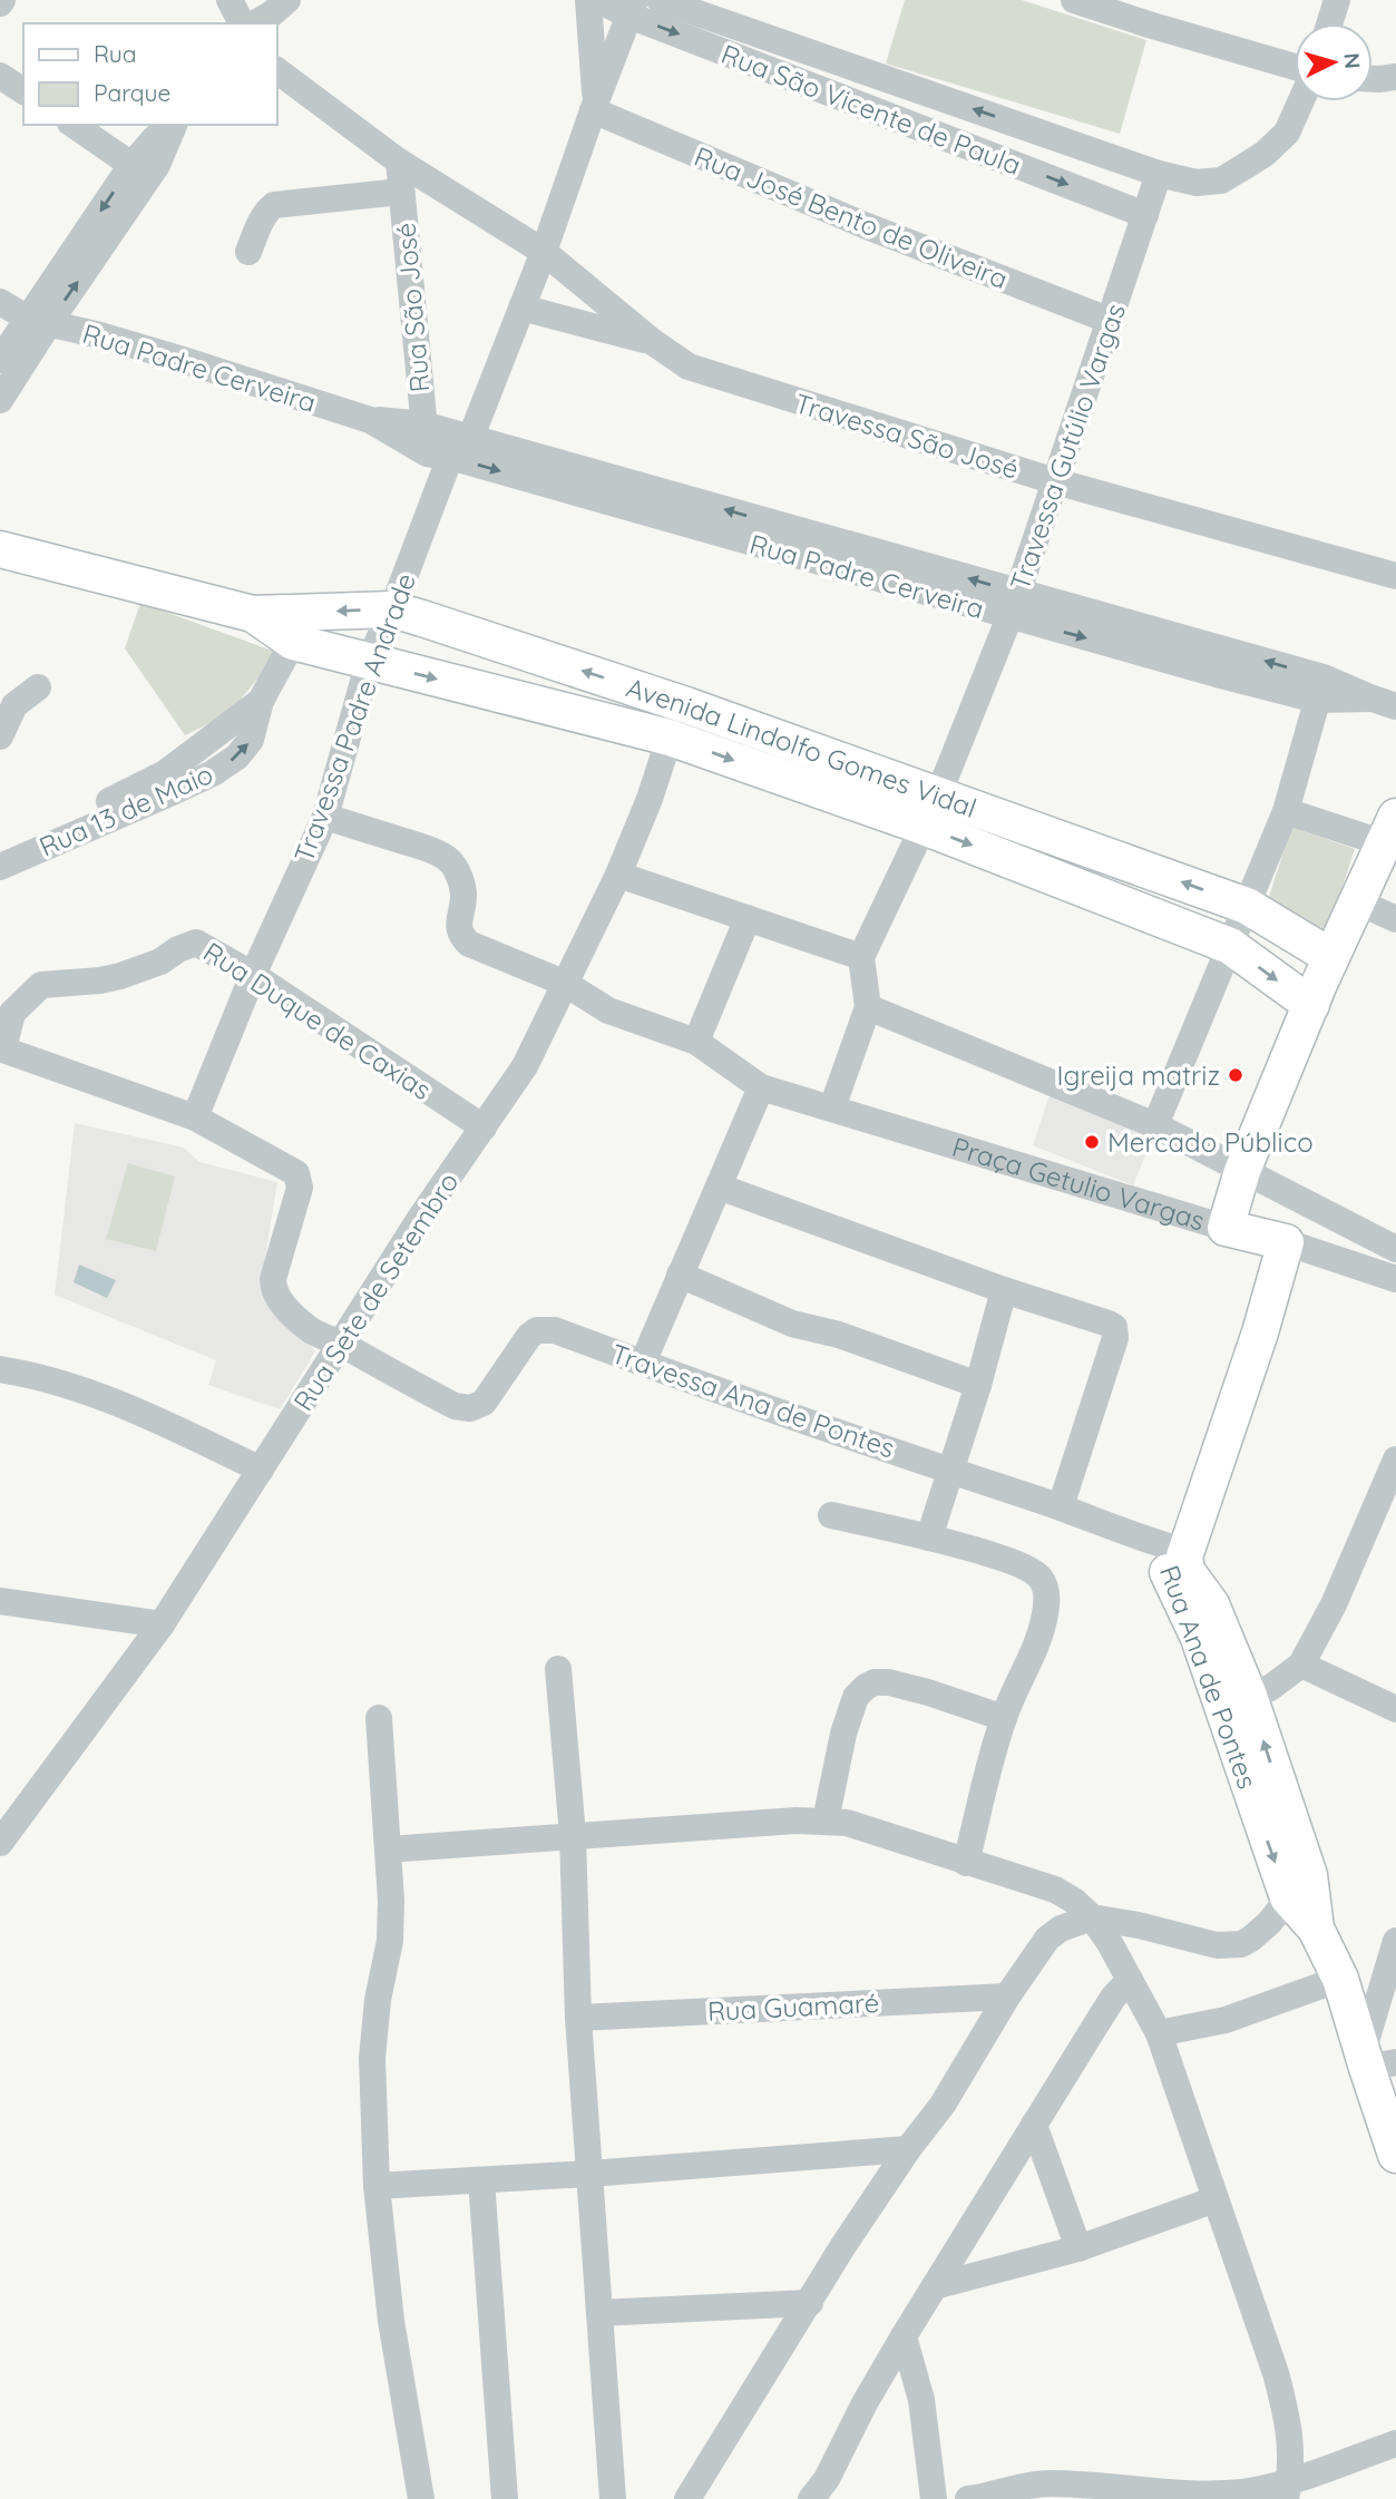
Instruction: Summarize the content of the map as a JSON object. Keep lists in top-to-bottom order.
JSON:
{
  "streets": {
    "main road": ["Avenida Lindolfo Gomes Vidal", "Praça Getulio Vargas", "Rua Ana de Pontes"],
    "street": [
      "Rua São Vicente de Paula",
      "Rua José Bento de Oliveira",
      "Rua São José",
      "Rua Padre Cerveira",
      "Travessa São José",
      "Travessa Gutúlio Vargas",
      "Travessa Padre Andrade",
      "Rua 13 de Maio",
      "Rua Duque de Caxias",
      "Rua Sete de Setembro",
      "Travessa Ana de Pontes",
      "Rua Guamaré"
    ]
  },
  "crossings": [
    ["Rua São Vicente de Paula", "Travessa Gutúlio Vargas"],
    ["Rua São Vicente de Paula", "Travessa Padre Andrade"],
    ["Rua José Bento de Oliveira", "Travessa Gutúlio Vargas"],
    ["Rua José Bento de Oliveira", "Travessa Padre Andrade"],
    ["Rua São José", "Rua Padre Cerveira"],
    ["Rua São José", "Travessa São José"],
    ["Rua São José", "Travessa Padre Andrade"],
    ["Rua Padre Cerveira", "Travessa Gutúlio Vargas"],
    ["Rua Padre Cerveira", "Travessa Padre Andrade"],
    ["Travessa São José", "Travessa Gutúlio Vargas"],
    ["Travessa São José", "Travessa Padre Andrade"],
    ["Travessa Gutúlio Vargas", "Avenida Lindolfo Gomes Vidal"],
    ["Travessa Padre Andrade", "Avenida Lindolfo Gomes Vidal"],
    ["Travessa Padre Andrade", "Rua Duque de Caxias"],
    ["Travessa Padre Andrade", "Praça Getulio Vargas"],
    ["Avenida Lindolfo Gomes Vidal", "Rua 13 de Maio"],
    ["Avenida Lindolfo Gomes Vidal", "Rua Sete de Setembro"],
    ["Rua Duque de Caxias", "Rua Sete de Setembro"],
    ["Praça Getulio Vargas", "Rua Sete de Setembro"],
    ["Praça Getulio Vargas", "Rua Ana de Pontes"],
    ["Rua Sete de Setembro", "Travessa Ana de Pontes"],
    ["Travessa Ana de Pontes", "Rua Ana de Pontes"]
  ],
  "places": ["Igreija matriz", "Mercado Público"],
  "legend": ["Rua", "Parque"],
  "north": "right"
}
